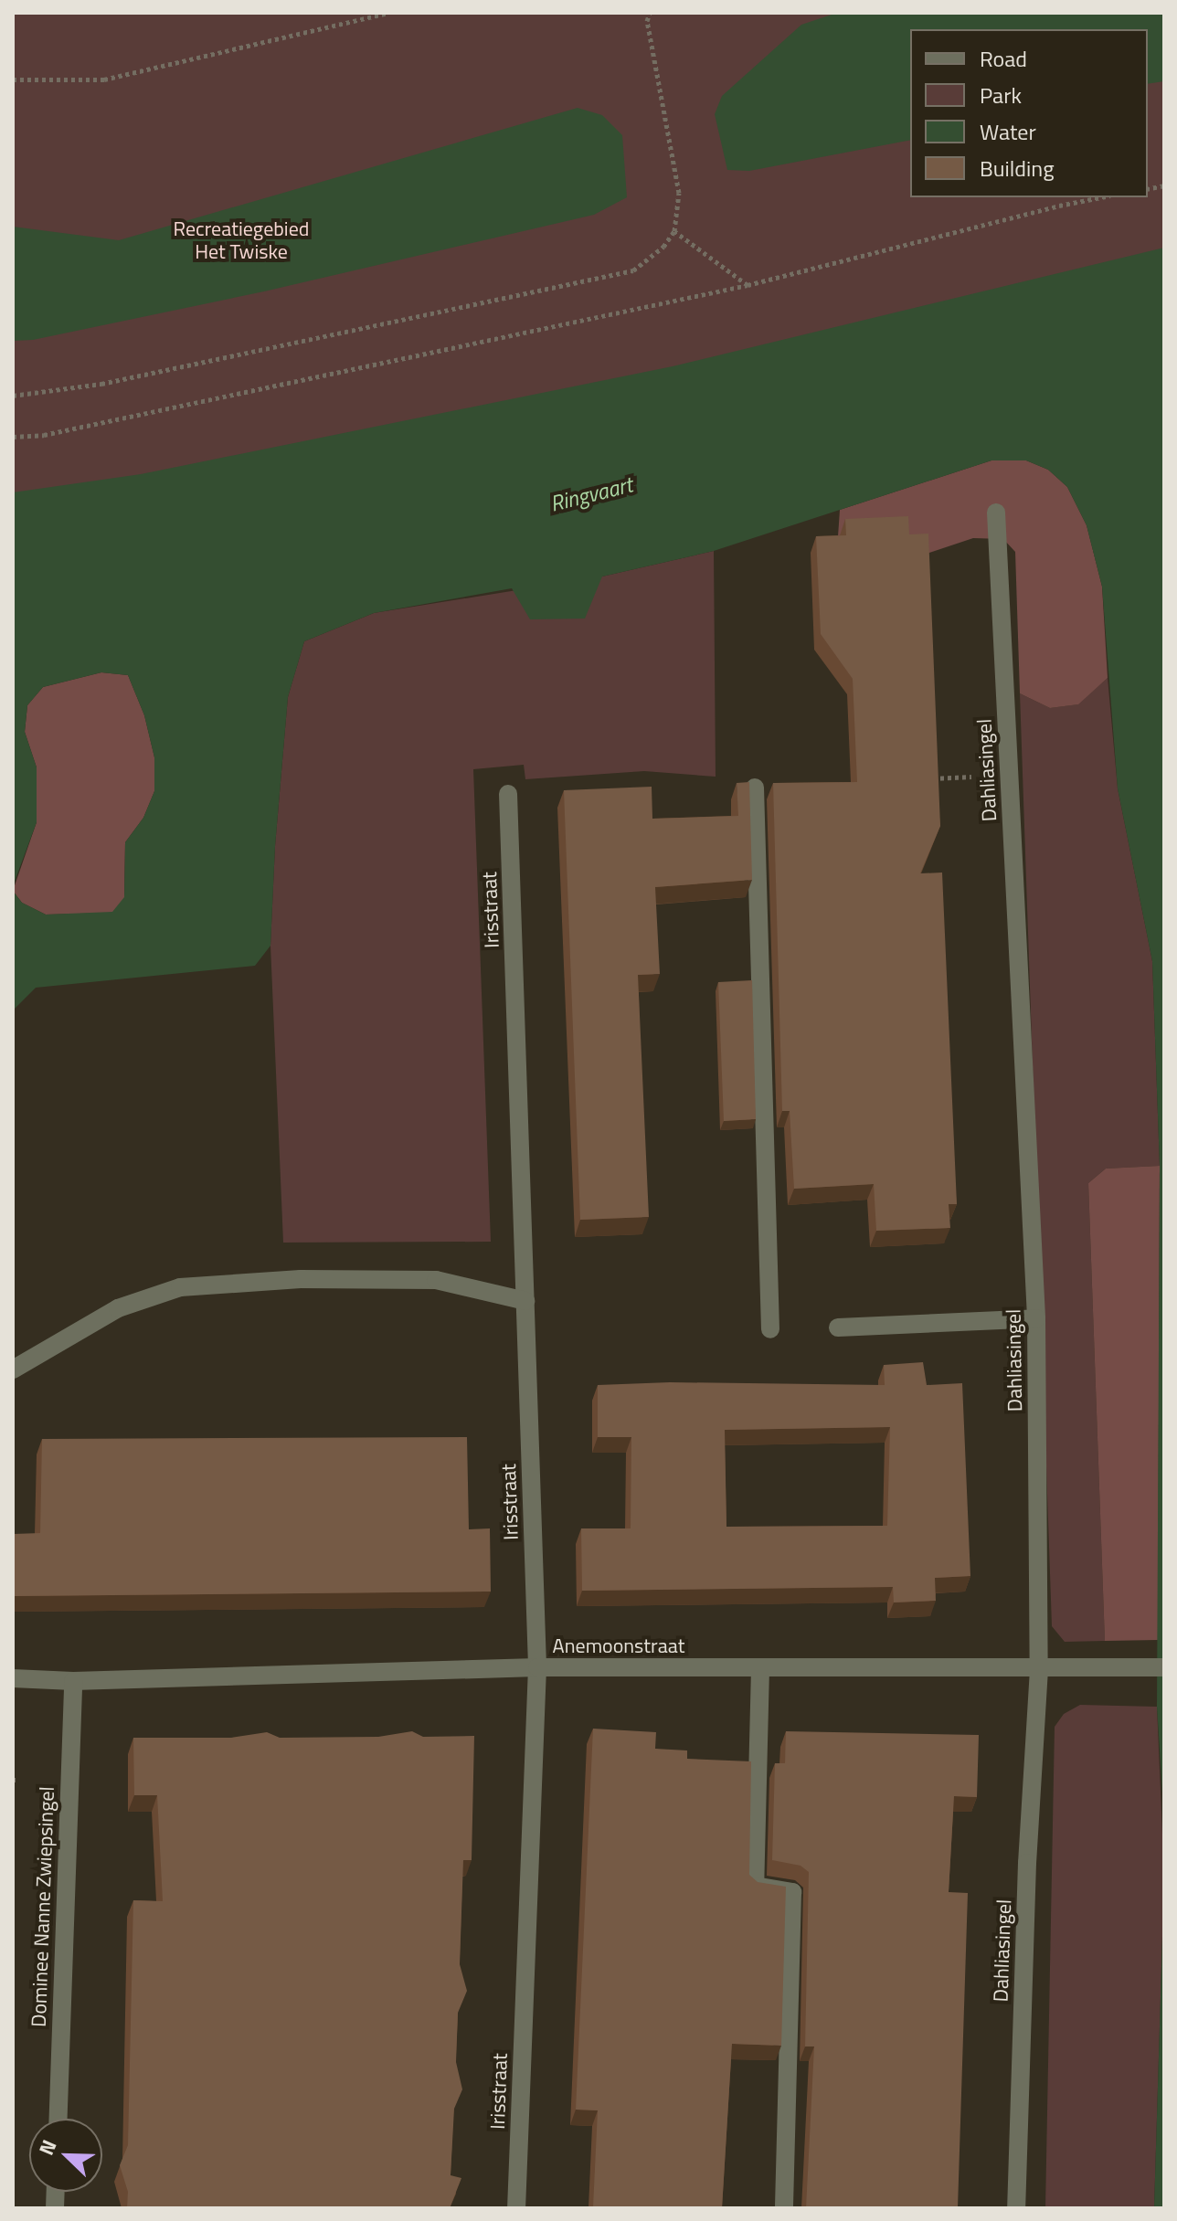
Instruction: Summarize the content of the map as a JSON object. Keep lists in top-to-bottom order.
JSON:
{
  "streets": {
    "street": [
      "Dahliasingel",
      "Irisstraat",
      "Anemoonstraat",
      "Dominee Nanne Zwiepsingel"
    ]
  },
  "crossings": [
    ["Dahliasingel", "Anemoonstraat"],
    ["Irisstraat", "Anemoonstraat"],
    ["Anemoonstraat", "Dominee Nanne Zwiepsingel"]
  ],
  "water": ["Ringvaart"],
  "parks": ["Recreatiegebied Het Twiske"],
  "legend": [
    "Road",
    "Park",
    "Water",
    "Building"
  ],
  "north": "top left"
}
